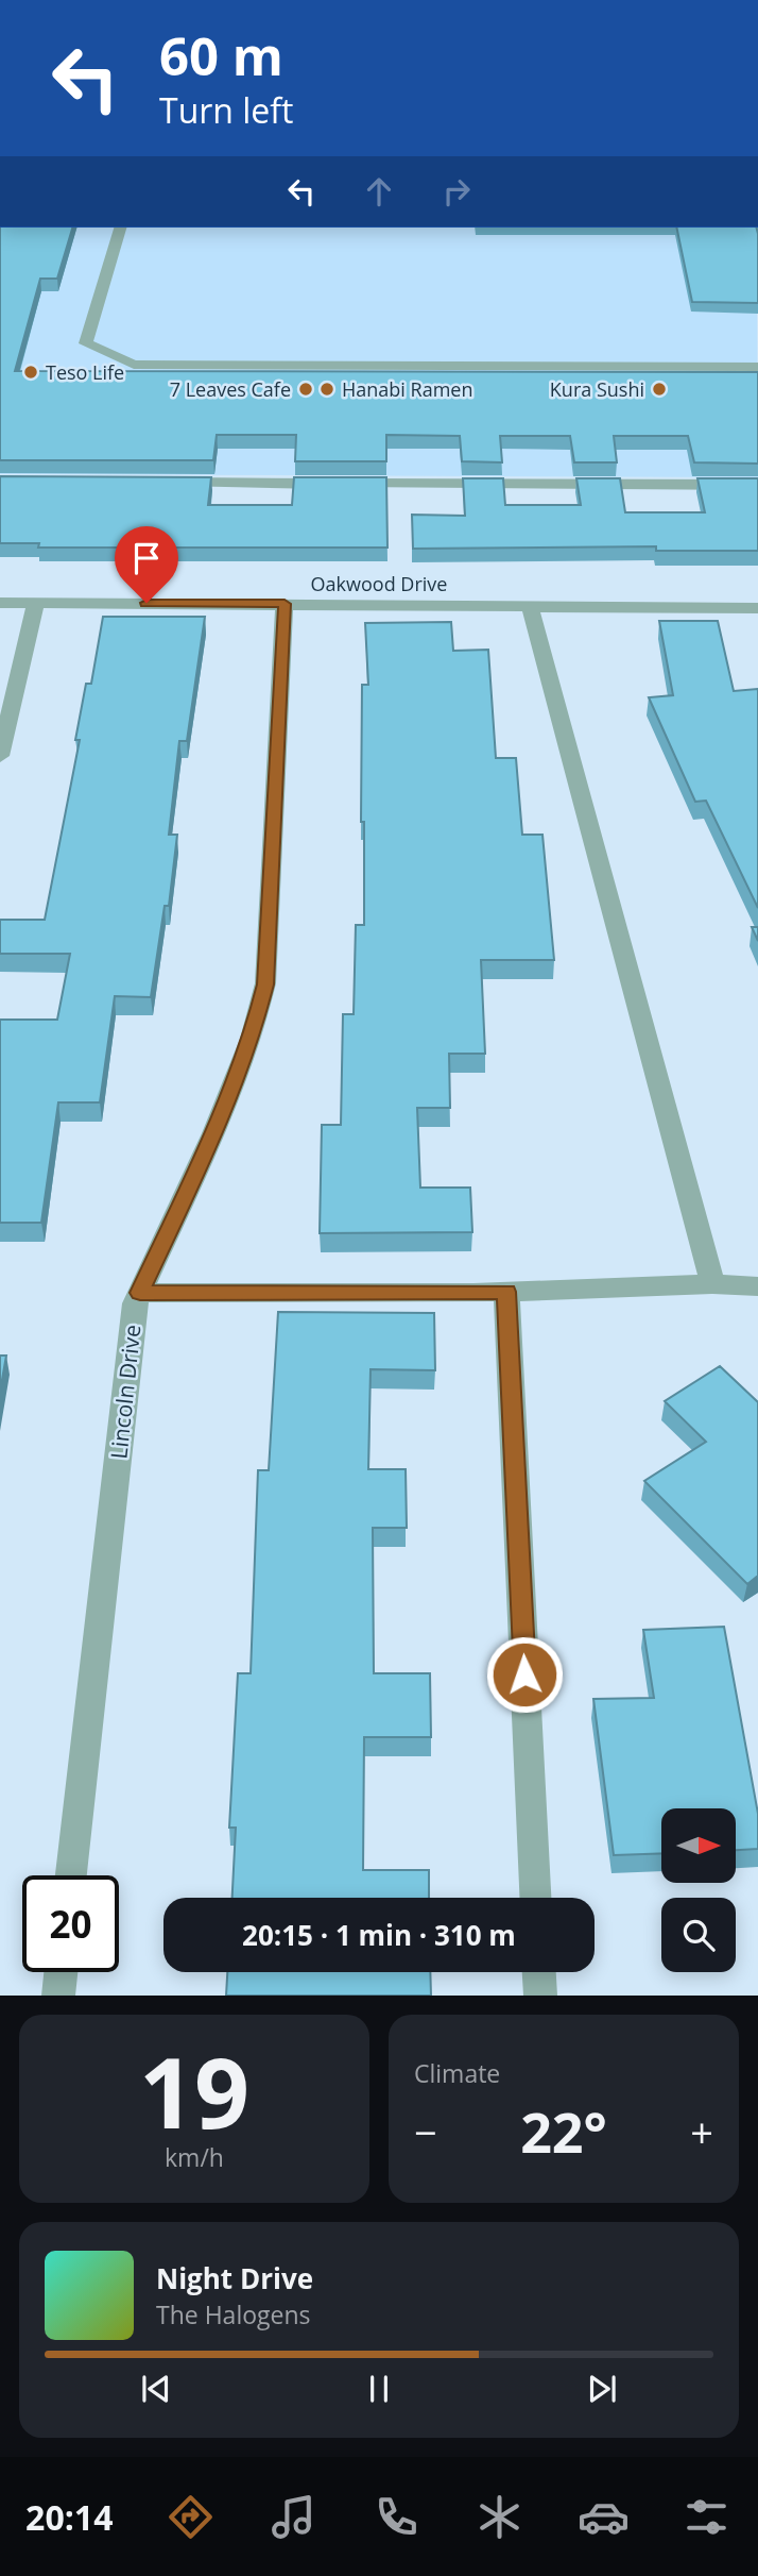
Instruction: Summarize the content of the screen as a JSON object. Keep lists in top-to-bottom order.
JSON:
{
  "streets": {
    "street": ["Oakwood Drive", "Lincoln Drive"]
  },
  "crossings": [
    ["Oakwood Drive", "Lincoln Drive"]
  ],
  "places": [
    "Teso Life",
    "7 Leaves Cafe",
    "Hanabi Ramen",
    "Kura Sushi"
  ],
  "north": "right",
  "page": {
    "turn": ["60 m", "Turn left"],
    "limit": "20",
    "trip": "20:15 · 1 min · 310 m",
    "tile": [
      ["19", "km/h"],
      "Climate"
    ],
    "heat": ["−", "22°", "+"],
    "song": ["Night Drive", "The Halogens"],
    "tabs": "20:14"
  }
}
